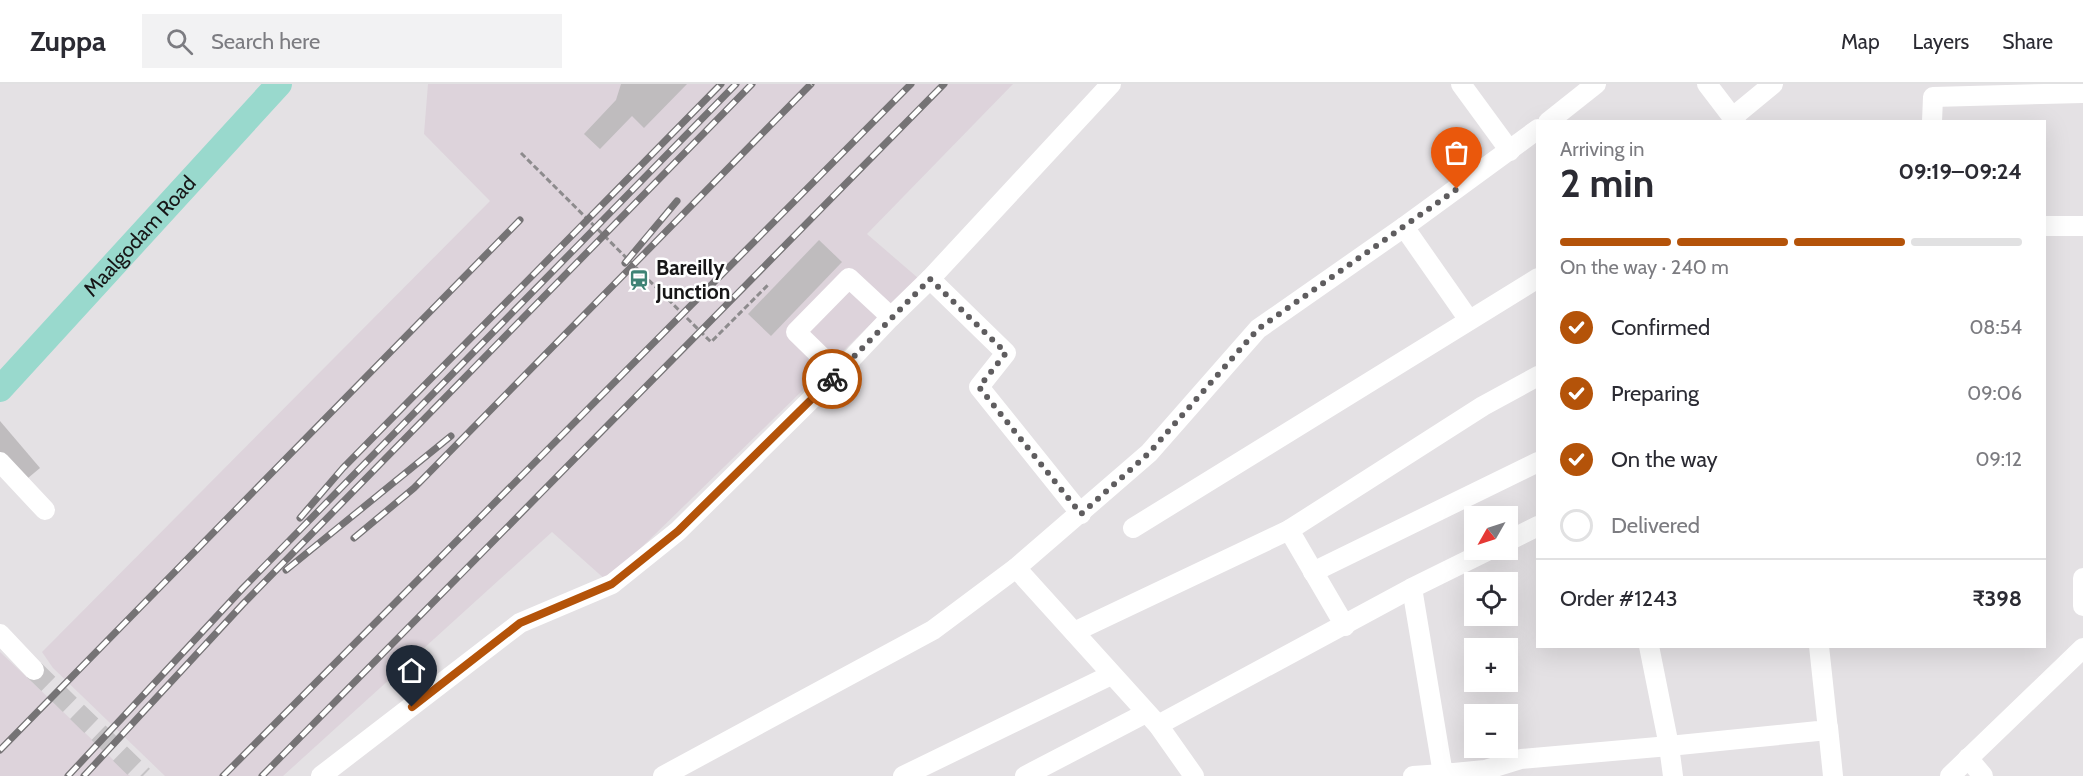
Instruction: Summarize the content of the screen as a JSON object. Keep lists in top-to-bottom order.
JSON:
{
  "streets": {
    "main road": ["Maalgodam Road"]
  },
  "places": {
    "station": ["Bareilly Junction"]
  },
  "north": "bottom left",
  "page": {
    "header": "Zuppa",
    "search": "Search here",
    "nav": ["Map", "Layers", "Share"],
    "heading": ["2 min", "Arriving in", "09:19–09:24"],
    "panel": ["Order #1243", "₹398"],
    "bar": "On the way · 240 m",
    "list": [
      ["Confirmed", "08:54"],
      ["Preparing", "09:06"],
      ["On the way", "09:12"],
      "Delivered"
    ],
    "map_buttons": ["+", "−"]
  }
}
